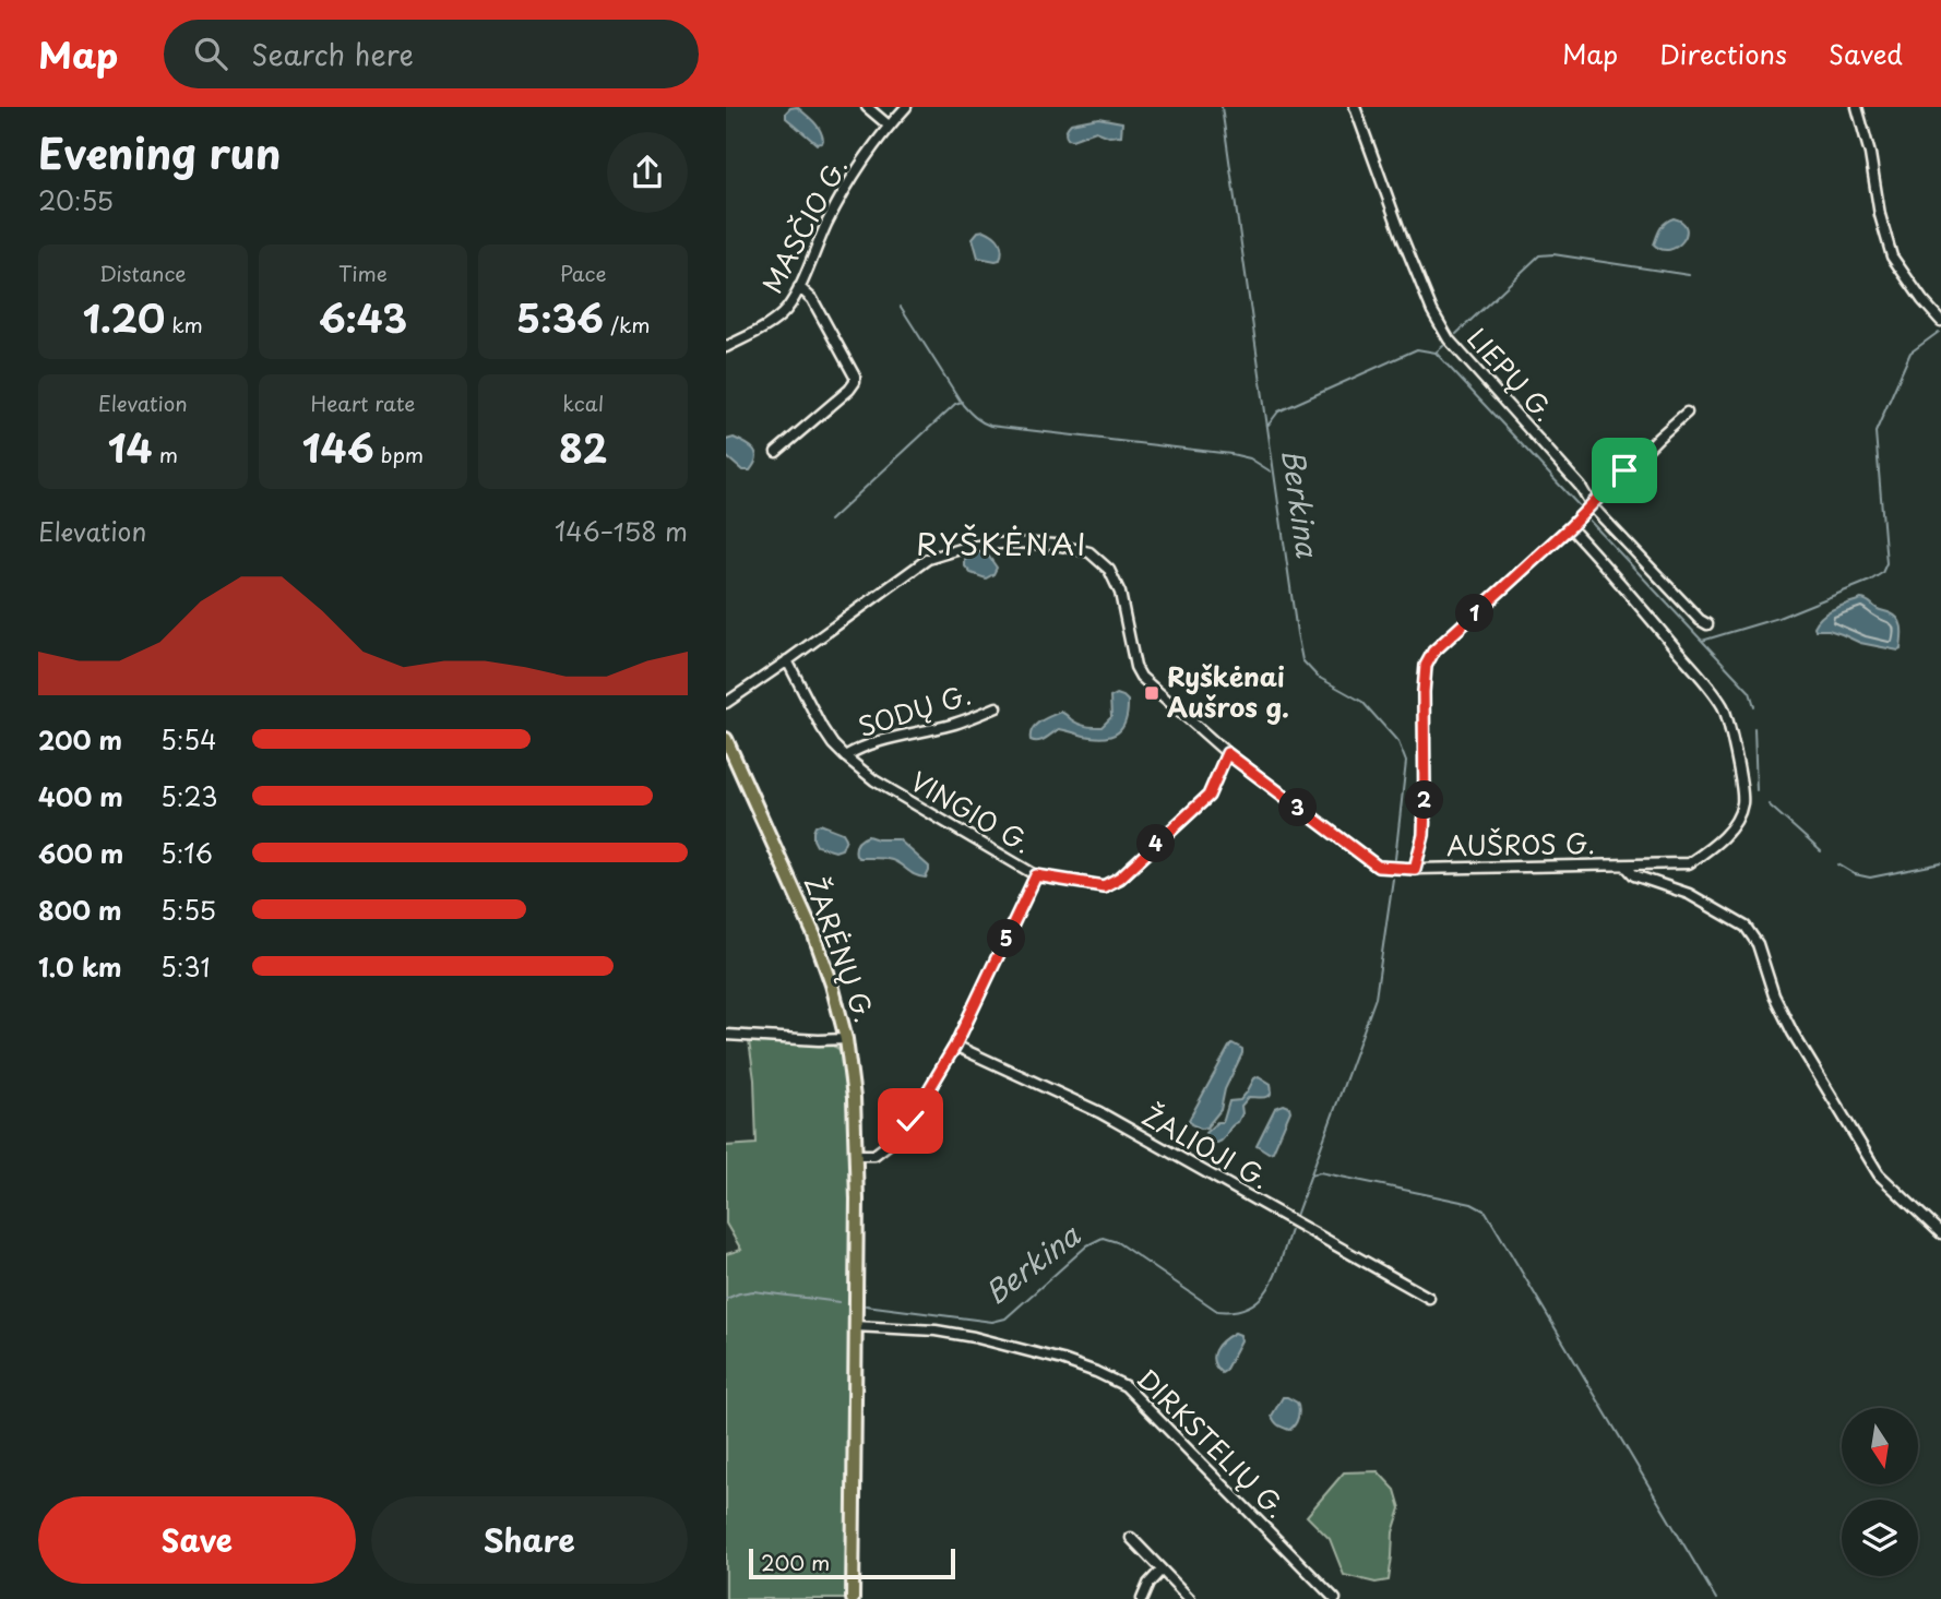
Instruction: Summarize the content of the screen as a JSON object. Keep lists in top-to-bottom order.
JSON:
{
  "streets": {
    "main road": ["ŽARĖNŲ G."],
    "street": [
      "MASČIO G.",
      "LIEPŲ G.",
      "SODŲ G.",
      "VINGIO G.",
      "AUŠROS G.",
      "ŽALIOJI G.",
      "DIRKSTELIŲ G."
    ]
  },
  "crossings": [
    ["SODŲ G.", "VINGIO G."],
    ["VINGIO G.", "AUŠROS G."],
    ["ŽARĖNŲ G.", "DIRKSTELIŲ G."]
  ],
  "districts": ["RYŠKĖNAI"],
  "water": ["Berkina"],
  "places": {
    "transit": ["Ryškėnai Aušros g."]
  },
  "scale_bar": "200 m",
  "north": "bottom",
  "page": {
    "header": "Map",
    "search": "Search here",
    "nav": ["Map", "Directions", "Saved"],
    "heading": ["Evening run", "20:55"],
    "stats": [
      ["Distance", "1.20 km"],
      ["Time", "6:43"],
      ["Pace", "5:36 /km"],
      ["Elevation", "14 m"],
      ["Heart rate", "146 bpm"],
      ["kcal", "82"]
    ],
    "chart": ["Elevation", "146–158 m"],
    "pins": [
      "1",
      "2",
      "3",
      "4",
      "5"
    ],
    "list": [
      {
        "name": "200 m",
        "note": "5:54"
      },
      {
        "name": "400 m",
        "note": "5:23"
      },
      {
        "name": "600 m",
        "note": "5:16"
      },
      {
        "name": "800 m",
        "note": "5:55"
      },
      {
        "name": "1.0 km",
        "note": "5:31"
      }
    ],
    "buttons": ["Save", "Share"],
    "scale": "200 m"
  }
}
